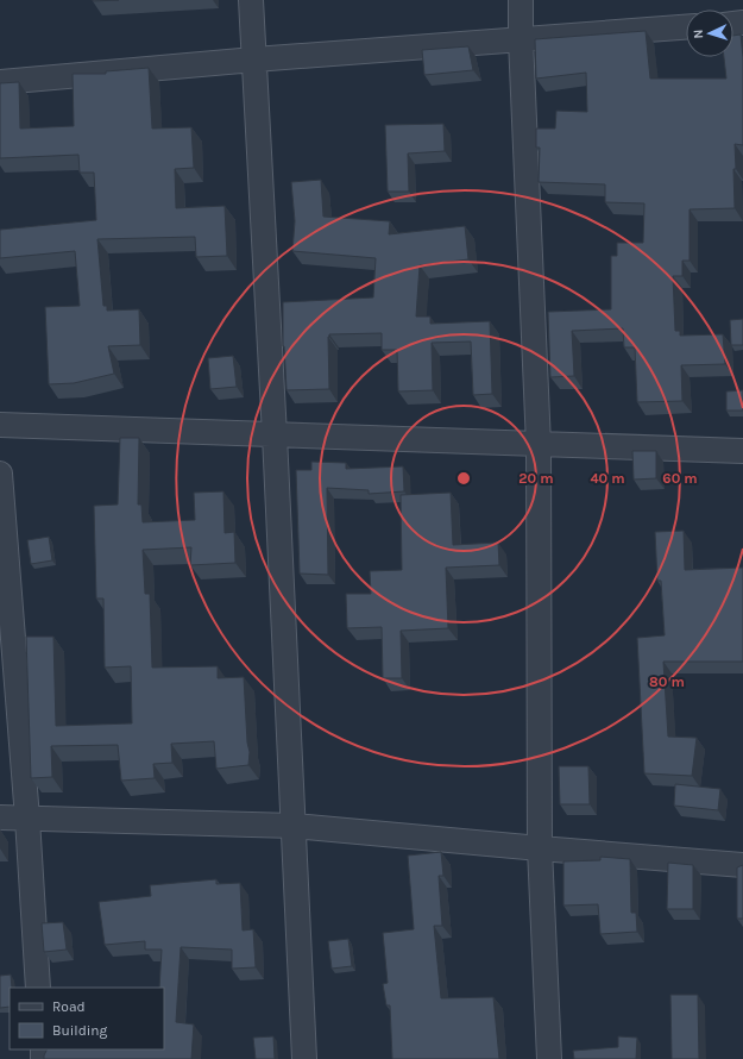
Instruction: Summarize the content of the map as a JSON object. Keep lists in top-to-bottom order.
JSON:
{
  "legend": ["Road", "Building"],
  "north": "left",
  "rings": [
    "20 m",
    "40 m",
    "60 m",
    "80 m"
  ]
}
